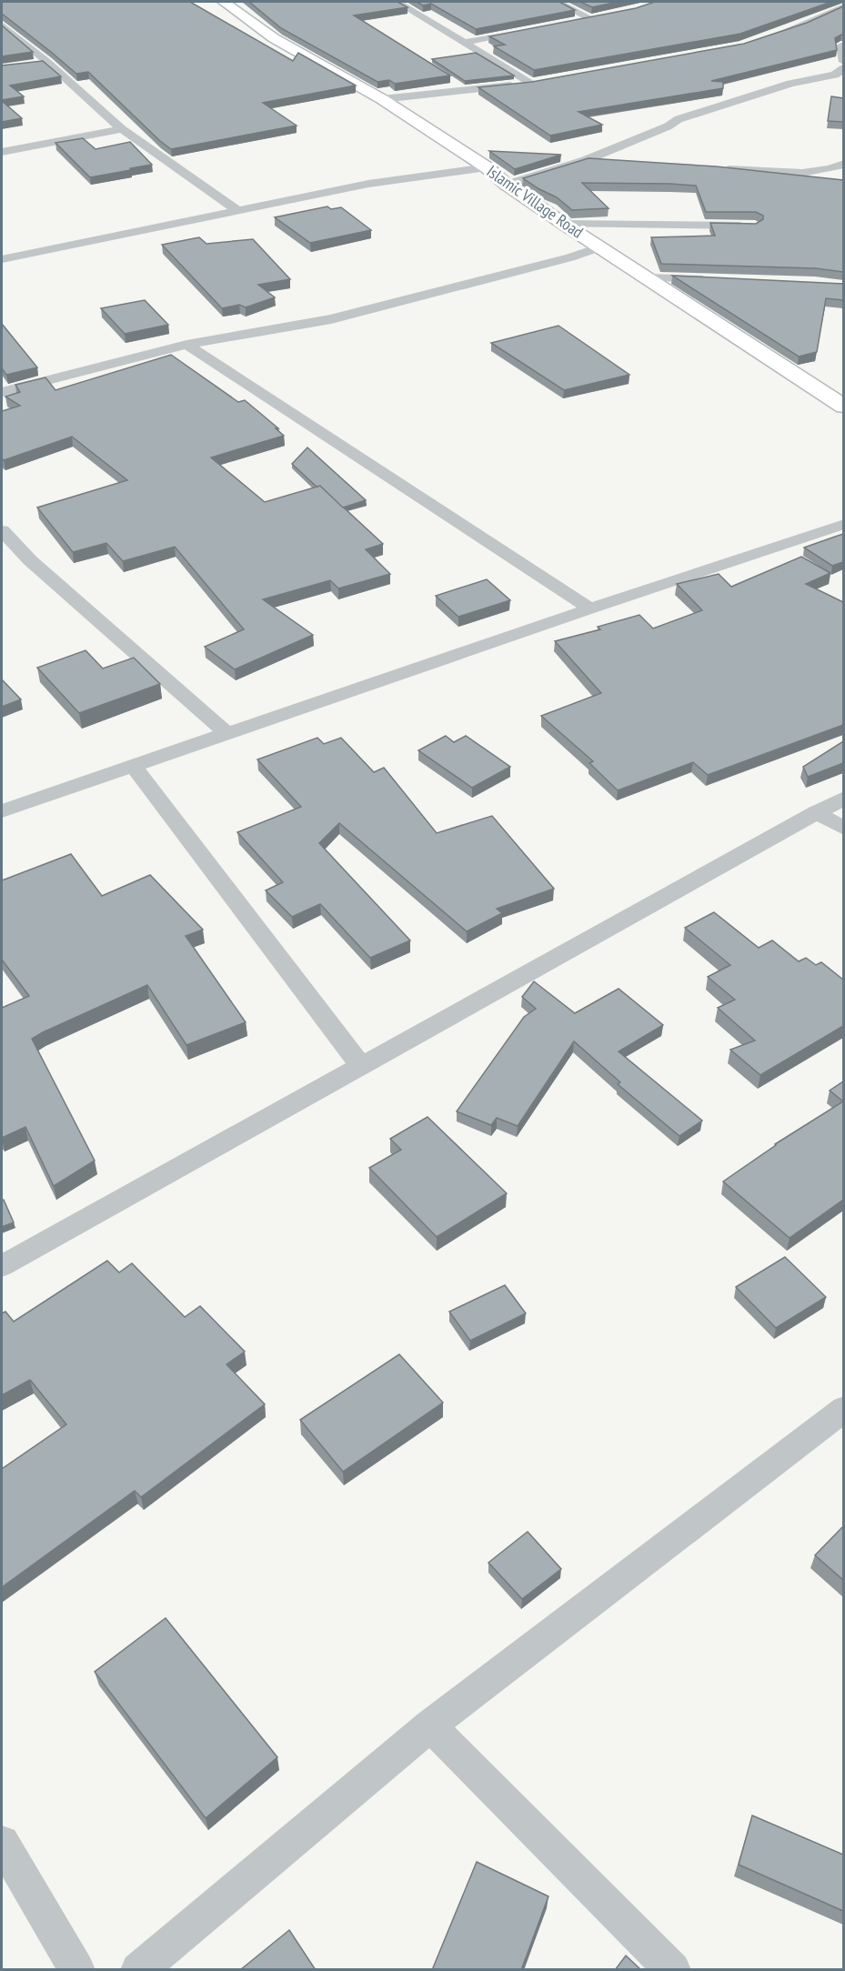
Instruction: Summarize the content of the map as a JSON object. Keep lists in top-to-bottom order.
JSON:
{
  "streets": {
    "street": ["Islamic Village Road"]
  }
}
